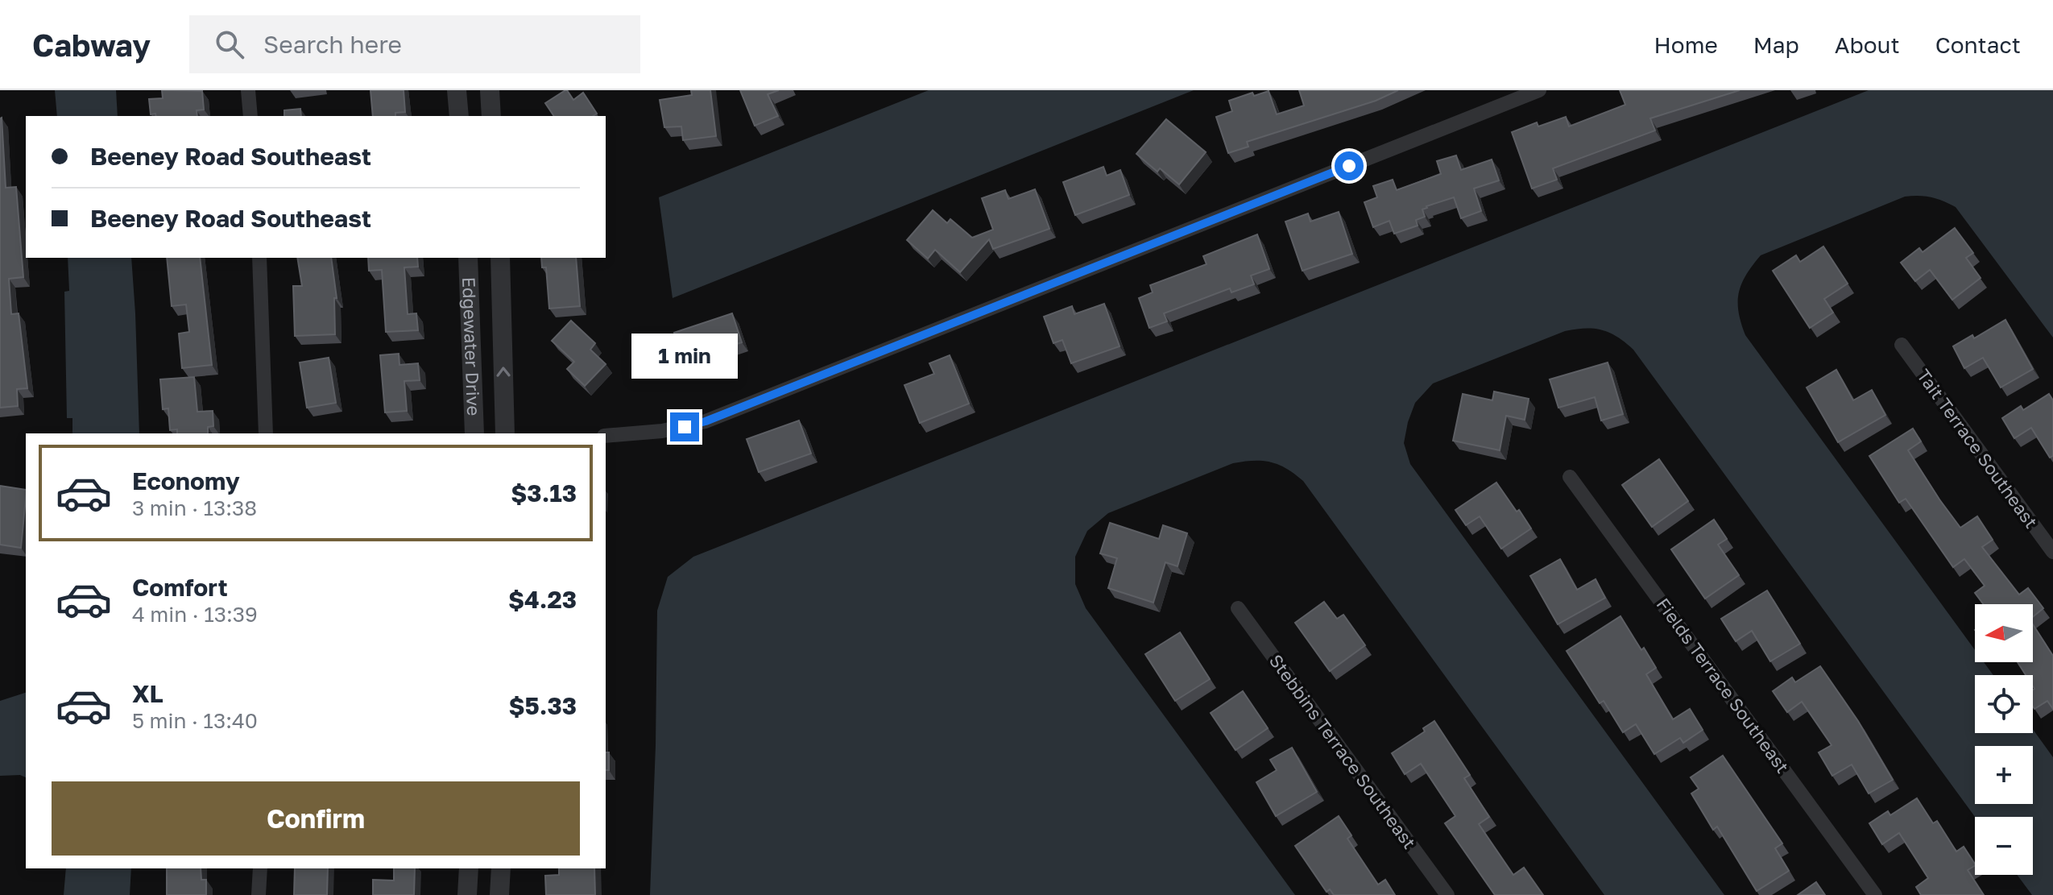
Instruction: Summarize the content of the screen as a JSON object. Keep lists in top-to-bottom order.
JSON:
{
  "streets": {
    "street": [
      "Edgewater Drive",
      "Tait Terrace Southeast",
      "Fields Terrace Southeast",
      "Stebbins Terrace Southeast"
    ]
  },
  "north": "left",
  "page": {
    "header": "Cabway",
    "search": "Search here",
    "nav": [
      "Home",
      "Map",
      "About",
      "Contact"
    ],
    "banner": ["Beeney Road Southeast", "Beeney Road Southeast"],
    "bubble": "1 min",
    "list": [
      {
        "name": "Economy",
        "note": "3 min · 13:38",
        "value": "$3.13"
      },
      {
        "name": "Comfort",
        "note": "4 min · 13:39",
        "value": "$4.23"
      },
      {
        "name": "XL",
        "note": "5 min · 13:40",
        "value": "$5.33"
      }
    ],
    "map_buttons": ["+", "−"],
    "buttons": "Confirm"
  }
}
